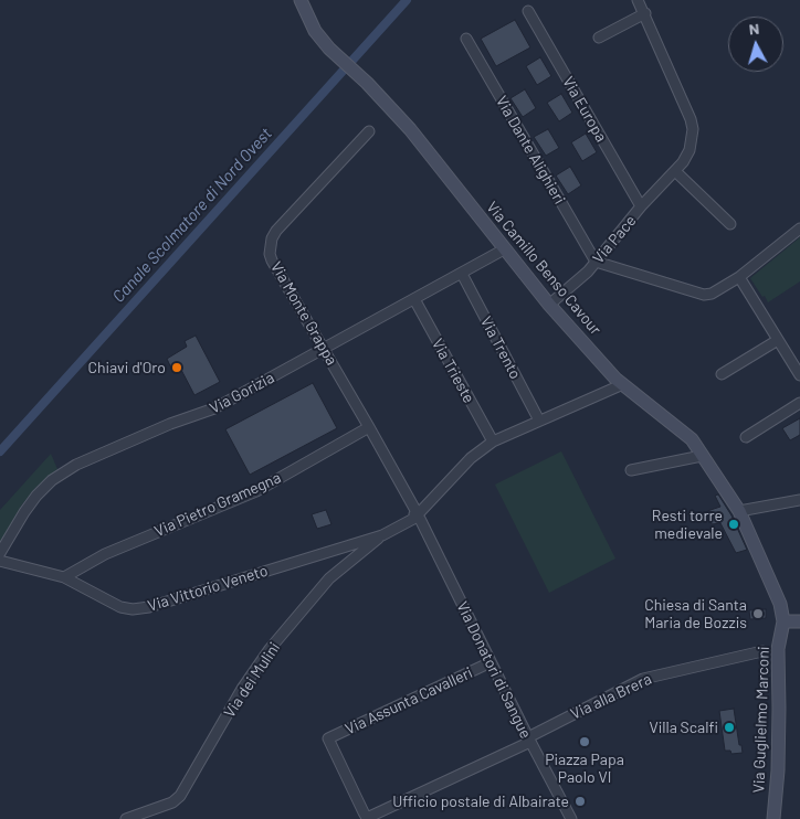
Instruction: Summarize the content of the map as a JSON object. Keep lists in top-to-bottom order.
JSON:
{
  "streets": {
    "street": [
      "Via Europa",
      "Via Dante Alighieri",
      "Via Pace",
      "Via Camillo Benso Cavour",
      "Via Monte Grappa",
      "Via Trento",
      "Via Trieste",
      "Via Gorizia",
      "Via Pietro Gramegna",
      "Via Vittorio Veneto",
      "Via Donatori di Sangue",
      "Via dei Mulini",
      "Via alla Brera",
      "Via Assunta Cavalleri",
      "Via Guglielmo Marconi"
    ]
  },
  "crossings": [
    ["Via Europa", "Via Pace"],
    ["Via Dante Alighieri", "Via Pace"],
    ["Via Pace", "Via Camillo Benso Cavour"],
    ["Via Camillo Benso Cavour", "Via Gorizia"],
    ["Via Camillo Benso Cavour", "Via Vittorio Veneto"],
    ["Via Camillo Benso Cavour", "Via Guglielmo Marconi"],
    ["Via Monte Grappa", "Via Gorizia"],
    ["Via Monte Grappa", "Via Pietro Gramegna"],
    ["Via Monte Grappa", "Via Vittorio Veneto"],
    ["Via Monte Grappa", "Via Donatori di Sangue"],
    ["Via Trento", "Via Gorizia"],
    ["Via Trento", "Via Vittorio Veneto"],
    ["Via Trieste", "Via Gorizia"],
    ["Via Trieste", "Via Vittorio Veneto"],
    ["Via Pietro Gramegna", "Via Vittorio Veneto"],
    ["Via Vittorio Veneto", "Via Donatori di Sangue"],
    ["Via Vittorio Veneto", "Via dei Mulini"],
    ["Via Donatori di Sangue", "Via alla Brera"],
    ["Via Donatori di Sangue", "Via Assunta Cavalleri"],
    ["Via alla Brera", "Via Assunta Cavalleri"]
  ],
  "water": ["Canale Scolmatore di Nord Ovest"],
  "places": [
    "Chiavi d'Oro",
    "Resti torre medievale",
    "Chiesa di Santa Maria de Bozzis",
    "Villa Scalfi",
    "Piazza Papa Paolo VI",
    "Ufficio postale di Albairate"
  ],
  "north": "top"
}
